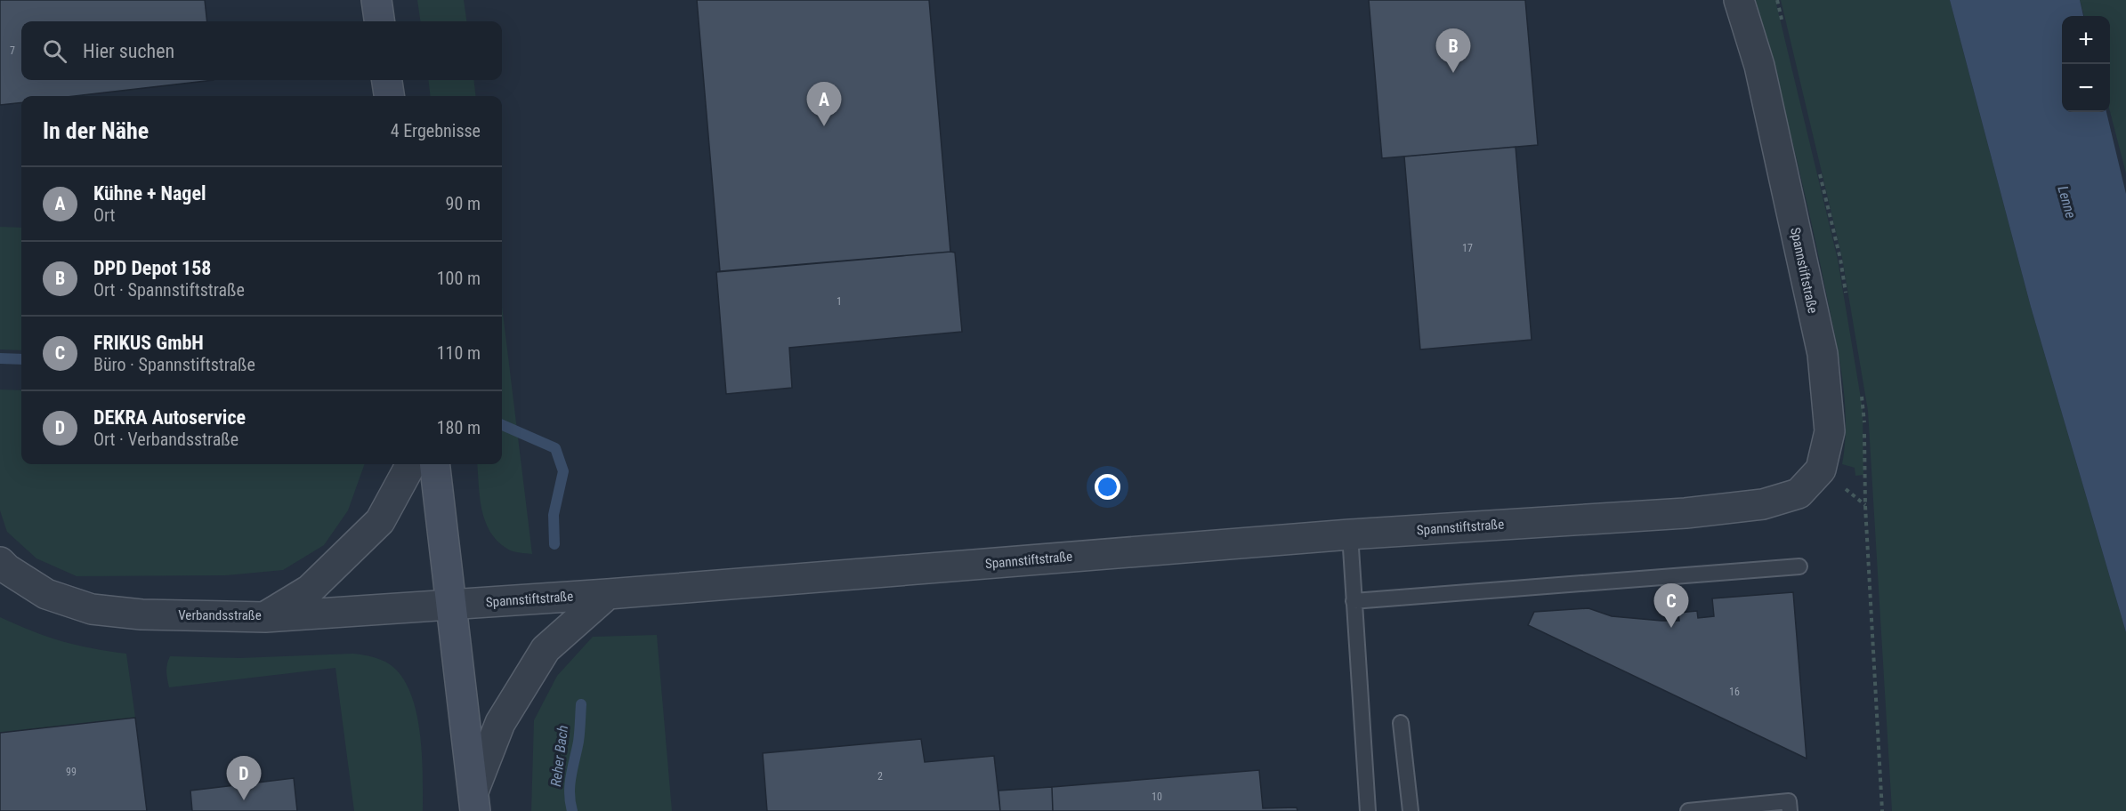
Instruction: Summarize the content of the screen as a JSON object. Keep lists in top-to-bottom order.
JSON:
{
  "streets": {
    "street": ["Spannstiftstraße", "Verbandsstraße"]
  },
  "crossings": [
    ["Spannstiftstraße", "Verbandsstraße"]
  ],
  "water": ["Lenne", "Reher Bach"],
  "house_numbers": [
    "7",
    "17",
    "1",
    "16",
    "99",
    "2",
    "10"
  ],
  "page": {
    "map_buttons": ["+", "−"],
    "search": "Hier suchen",
    "pins": [
      "B",
      "A",
      "C",
      "D"
    ],
    "heading": ["In der Nähe", "4 Ergebnisse"],
    "list": [
      {
        "mark": "A",
        "name": "Kühne + Nagel",
        "note": "Ort",
        "value": "90 m"
      },
      {
        "mark": "B",
        "name": "DPD Depot 158",
        "note": "Ort · Spannstiftstraße",
        "value": "100 m"
      },
      {
        "mark": "C",
        "name": "FRIKUS GmbH",
        "note": "Büro · Spannstiftstraße",
        "value": "110 m"
      },
      {
        "mark": "D",
        "name": "DEKRA Autoservice",
        "note": "Ort · Verbandsstraße",
        "value": "180 m"
      }
    ]
  }
}
